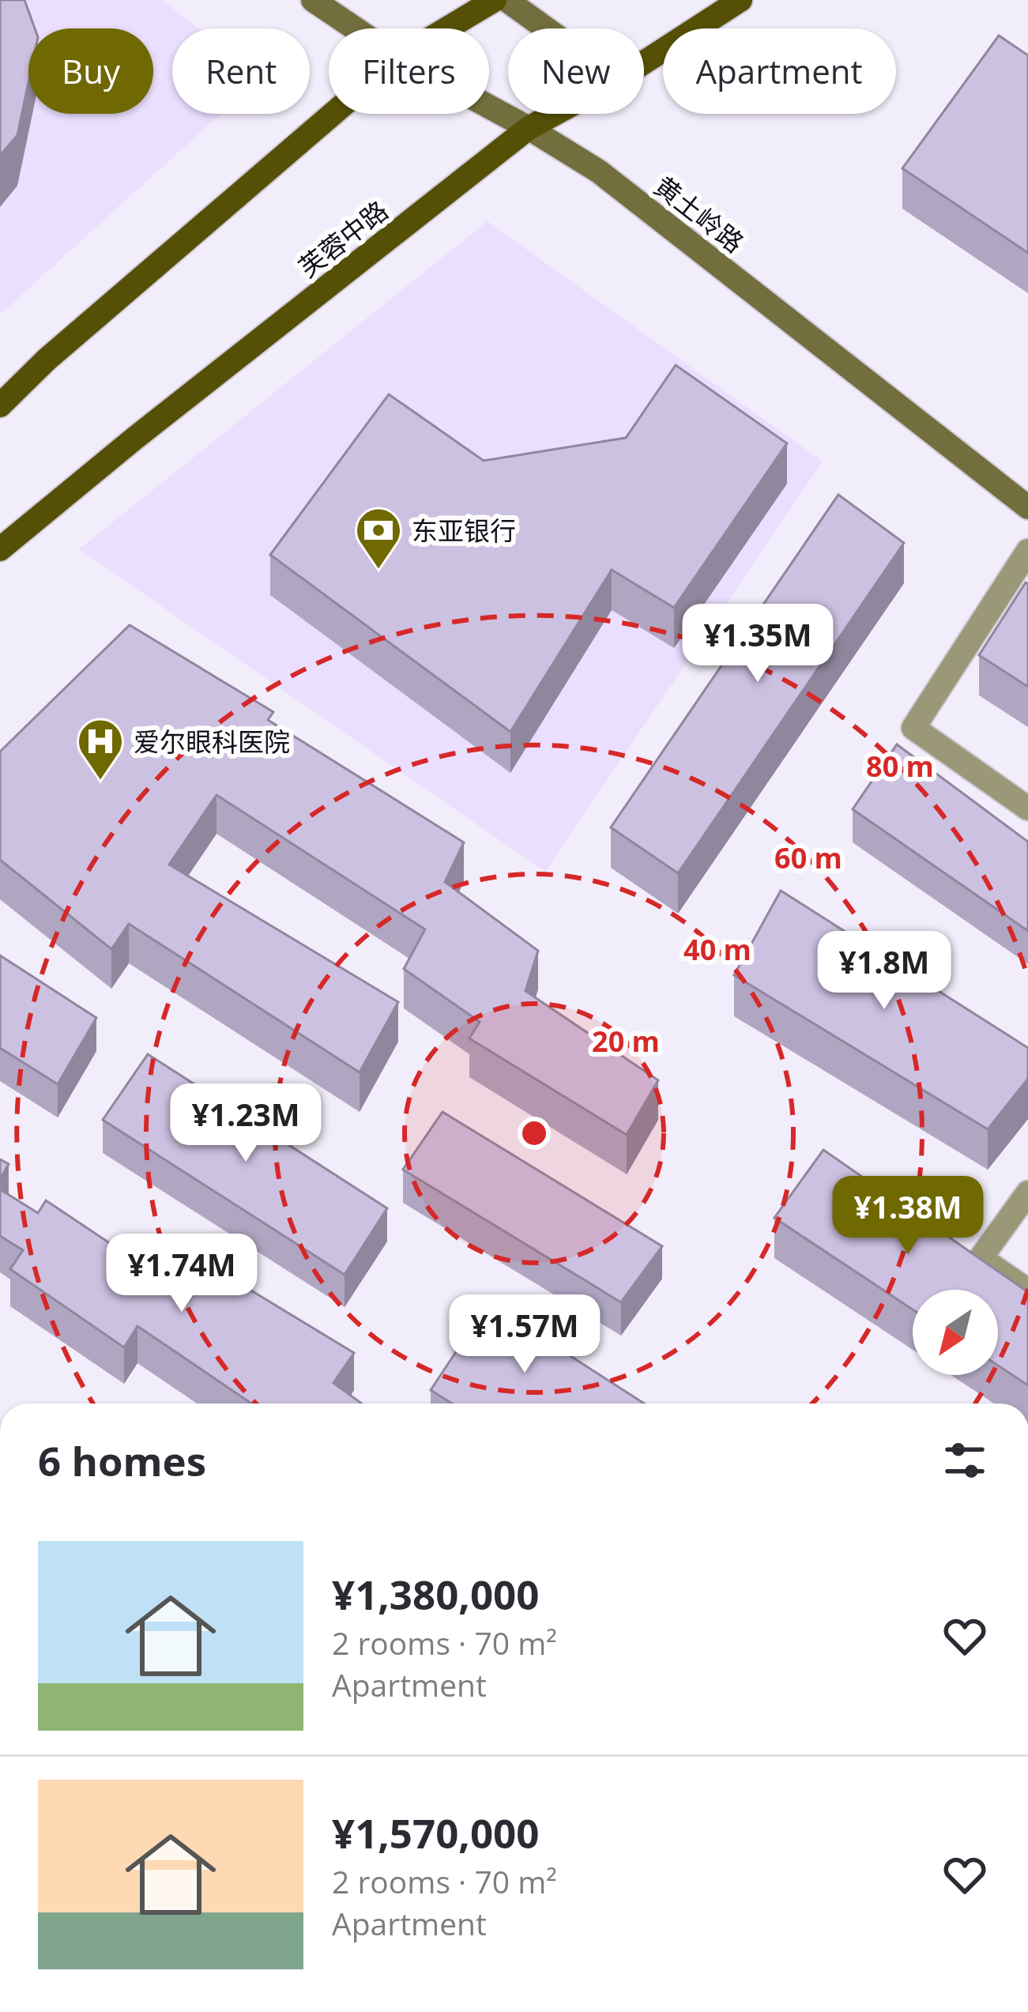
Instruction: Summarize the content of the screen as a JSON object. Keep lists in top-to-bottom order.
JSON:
{
  "streets": {
    "main road": ["芙蓉中路"],
    "street": ["黄土岭路"]
  },
  "crossings": [
    ["黄土岭路", "芙蓉中路"]
  ],
  "places": {
    "bank": ["东亚银行"],
    "hospital": ["爱尔眼科医院"]
  },
  "north": "bottom left",
  "page": {
    "chip": [
      "Buy",
      "Rent",
      "Filters",
      "New",
      "Apartment"
    ],
    "price": [
      "¥1.35M",
      "¥1.8M",
      "¥1.23M",
      "¥1.38M",
      "¥1.74M",
      "¥1.57M"
    ],
    "heading": "6 homes",
    "list": [
      {
        "name": "¥1,380,000",
        "note": "2 rooms · 70 m² · Apartment"
      },
      {
        "name": "¥1,570,000",
        "note": "2 rooms · 70 m² · Apartment"
      }
    ]
  },
  "rings": [
    "80 m",
    "60 m",
    "40 m",
    "20 m"
  ]
}
